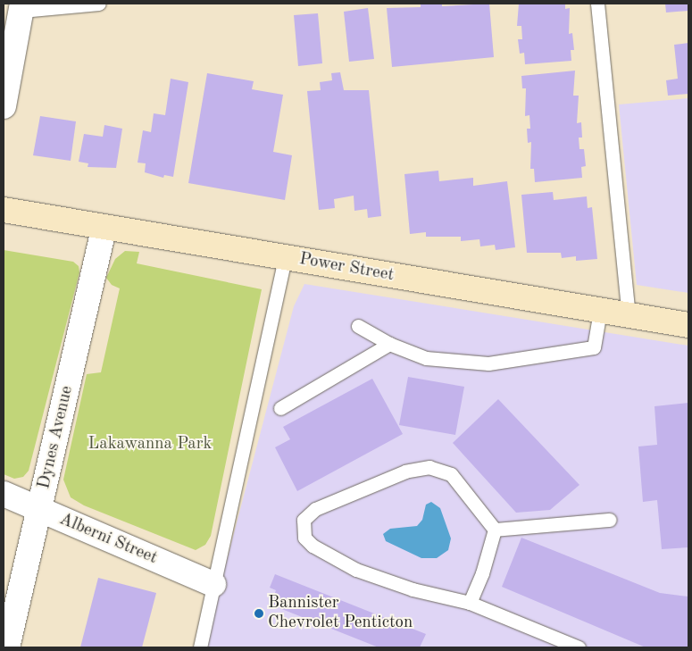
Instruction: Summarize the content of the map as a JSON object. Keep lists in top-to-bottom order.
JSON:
{
  "streets": {
    "street": ["Power Street", "Dynes Avenue", "Alberni Street"]
  },
  "crossings": [
    ["Power Street", "Dynes Avenue"],
    ["Dynes Avenue", "Alberni Street"]
  ],
  "parks": ["Lakawanna Park"],
  "places": ["Bannister Chevrolet Penticton"]
}
